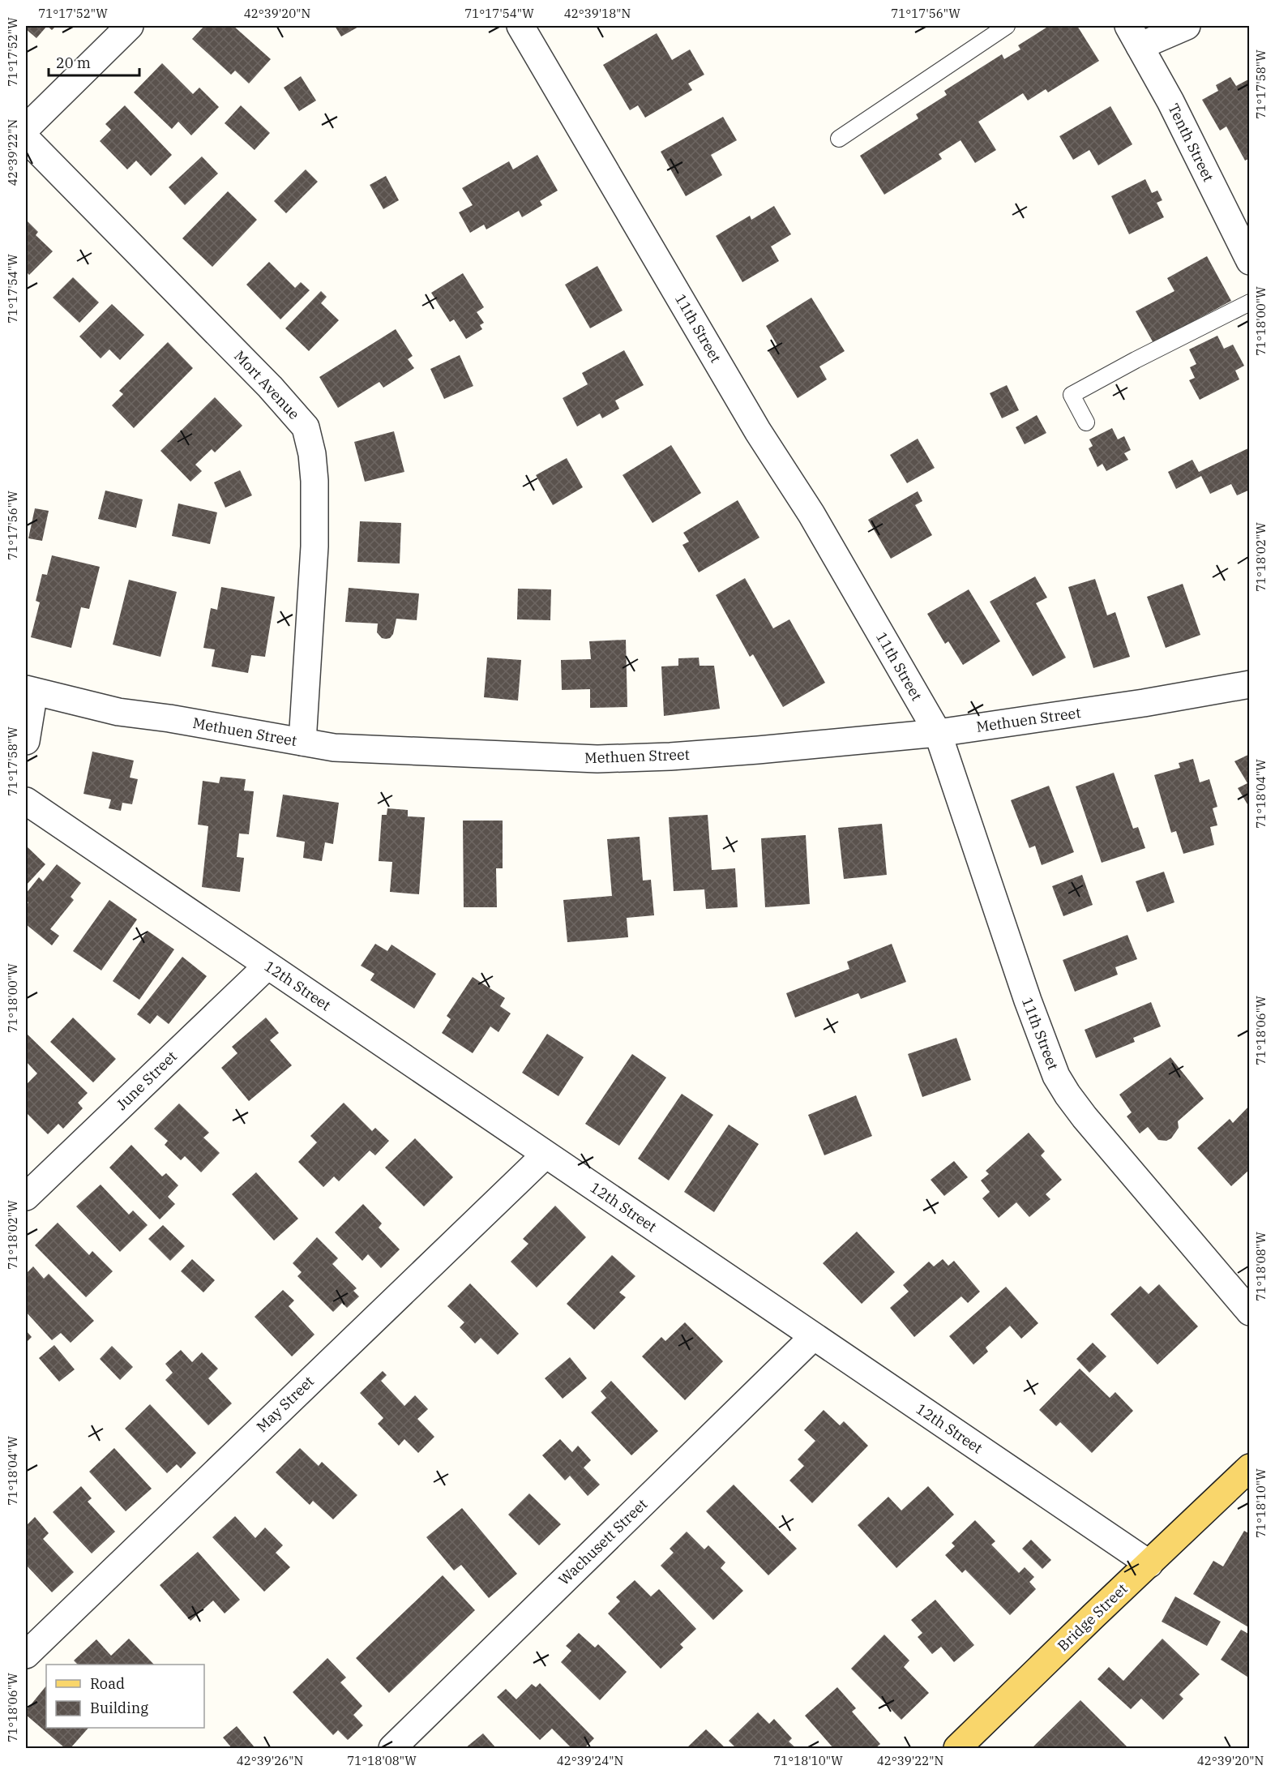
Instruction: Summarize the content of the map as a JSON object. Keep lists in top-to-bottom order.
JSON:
{
  "streets": {
    "main road": ["Bridge Street"],
    "street": [
      "Tenth Street",
      "11th Street",
      "Mort Avenue",
      "Methuen Street",
      "12th Street",
      "June Street",
      "May Street",
      "Wachusett Street"
    ]
  },
  "crossings": [
    ["11th Street", "Methuen Street"],
    ["Mort Avenue", "Methuen Street"],
    ["12th Street", "June Street"],
    ["12th Street", "May Street"],
    ["12th Street", "Wachusett Street"],
    ["12th Street", "Bridge Street"]
  ],
  "legend": ["Road", "Building"],
  "scale_bar": "20 m",
  "coordinates": [
    "71°17'52\"W",
    "42°39'20\"N",
    "71°17'54\"W",
    "42°39'18\"N",
    "71°17'56\"W",
    "71°17'58\"W",
    "42°39'22\"N",
    "71°18'00\"W",
    "71°18'02\"W",
    "71°18'04\"W",
    "71°18'06\"W",
    "71°18'08\"W",
    "71°18'10\"W",
    "42°39'26\"N",
    "42°39'24\"N"
  ]
}
